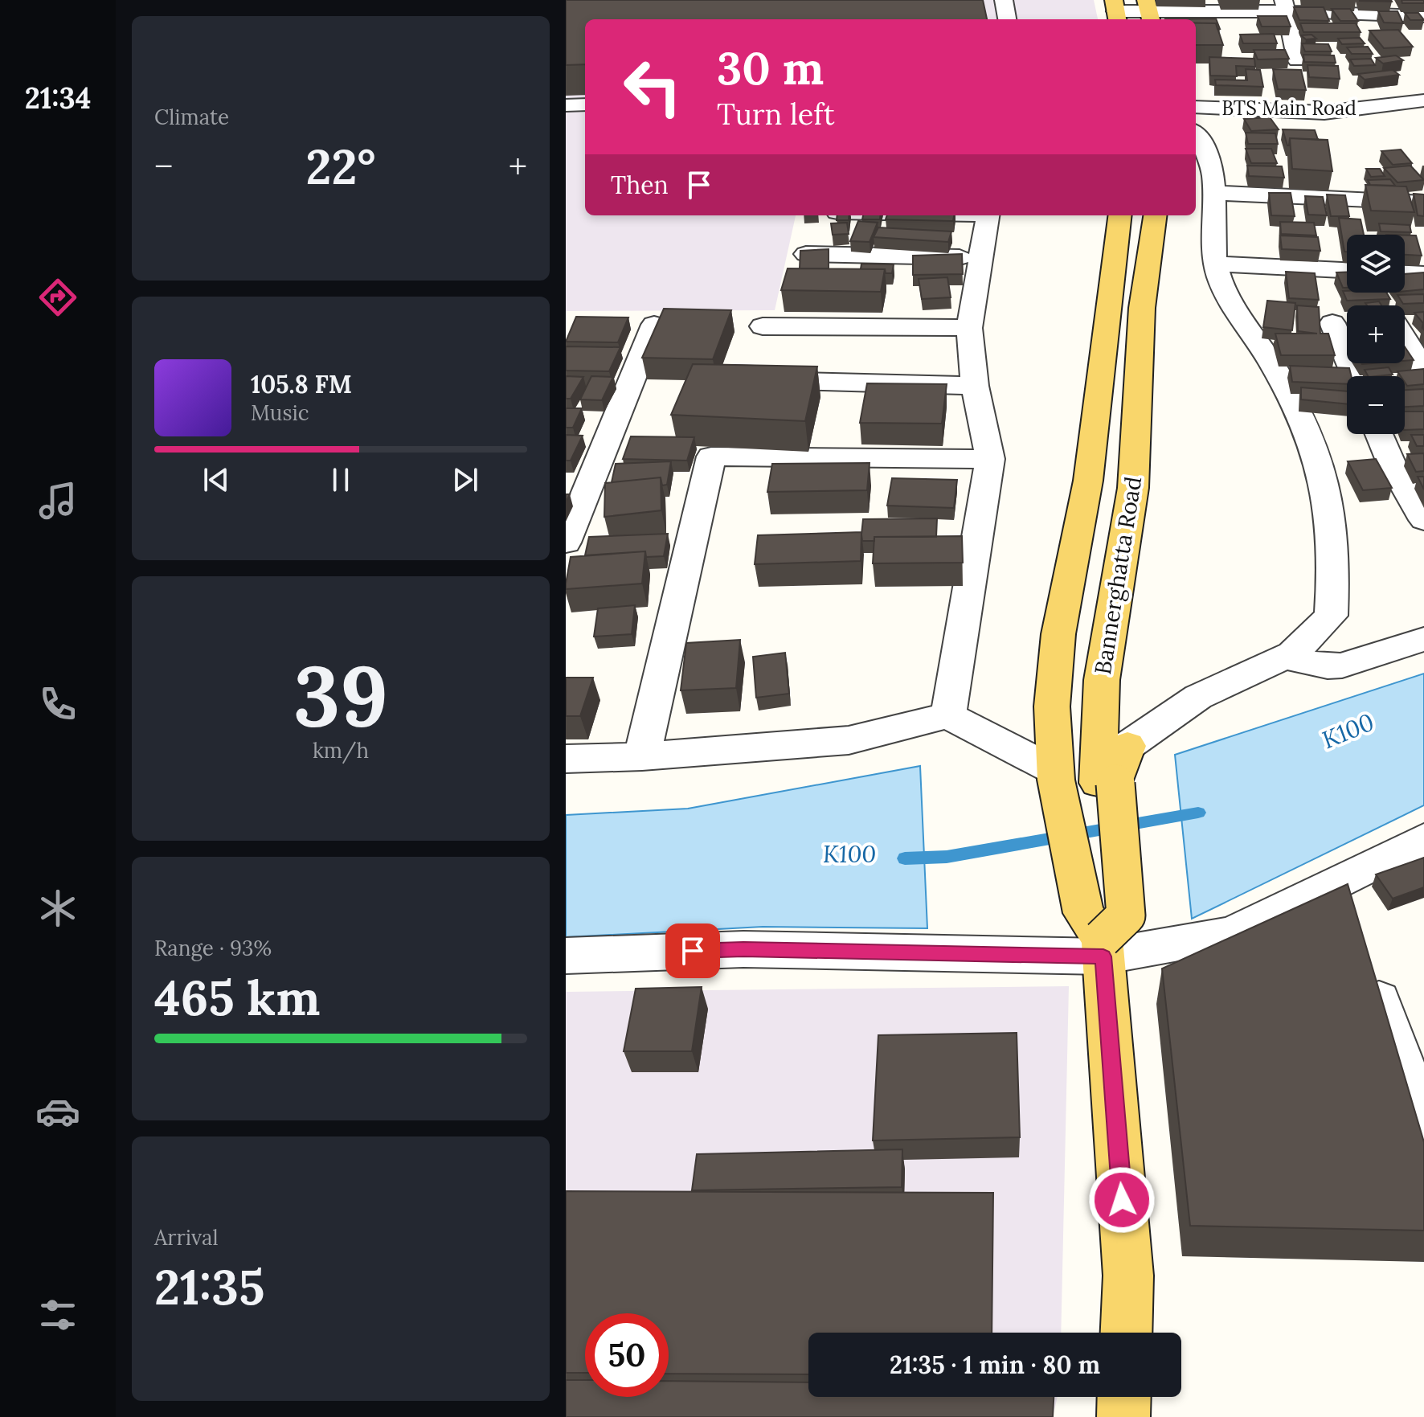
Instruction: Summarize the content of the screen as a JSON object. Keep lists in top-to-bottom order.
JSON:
{
  "streets": {
    "main road": ["Bannerghatta Road"],
    "street": ["BTS Main Road"]
  },
  "water": ["K100"],
  "page": {
    "tabs": "21:34",
    "tile": [
      "Climate",
      ["39", "km/h"],
      ["Range · 93%", "465 km"],
      ["Arrival", "21:35"]
    ],
    "turn": ["30 m", "Turn left"],
    "heat": ["−", "22°", "+"],
    "then": "Then",
    "map_buttons": ["+", "−"],
    "song": ["105.8 FM", "Music"],
    "limit": "50",
    "trip": "21:35 · 1 min · 80 m"
  }
}
